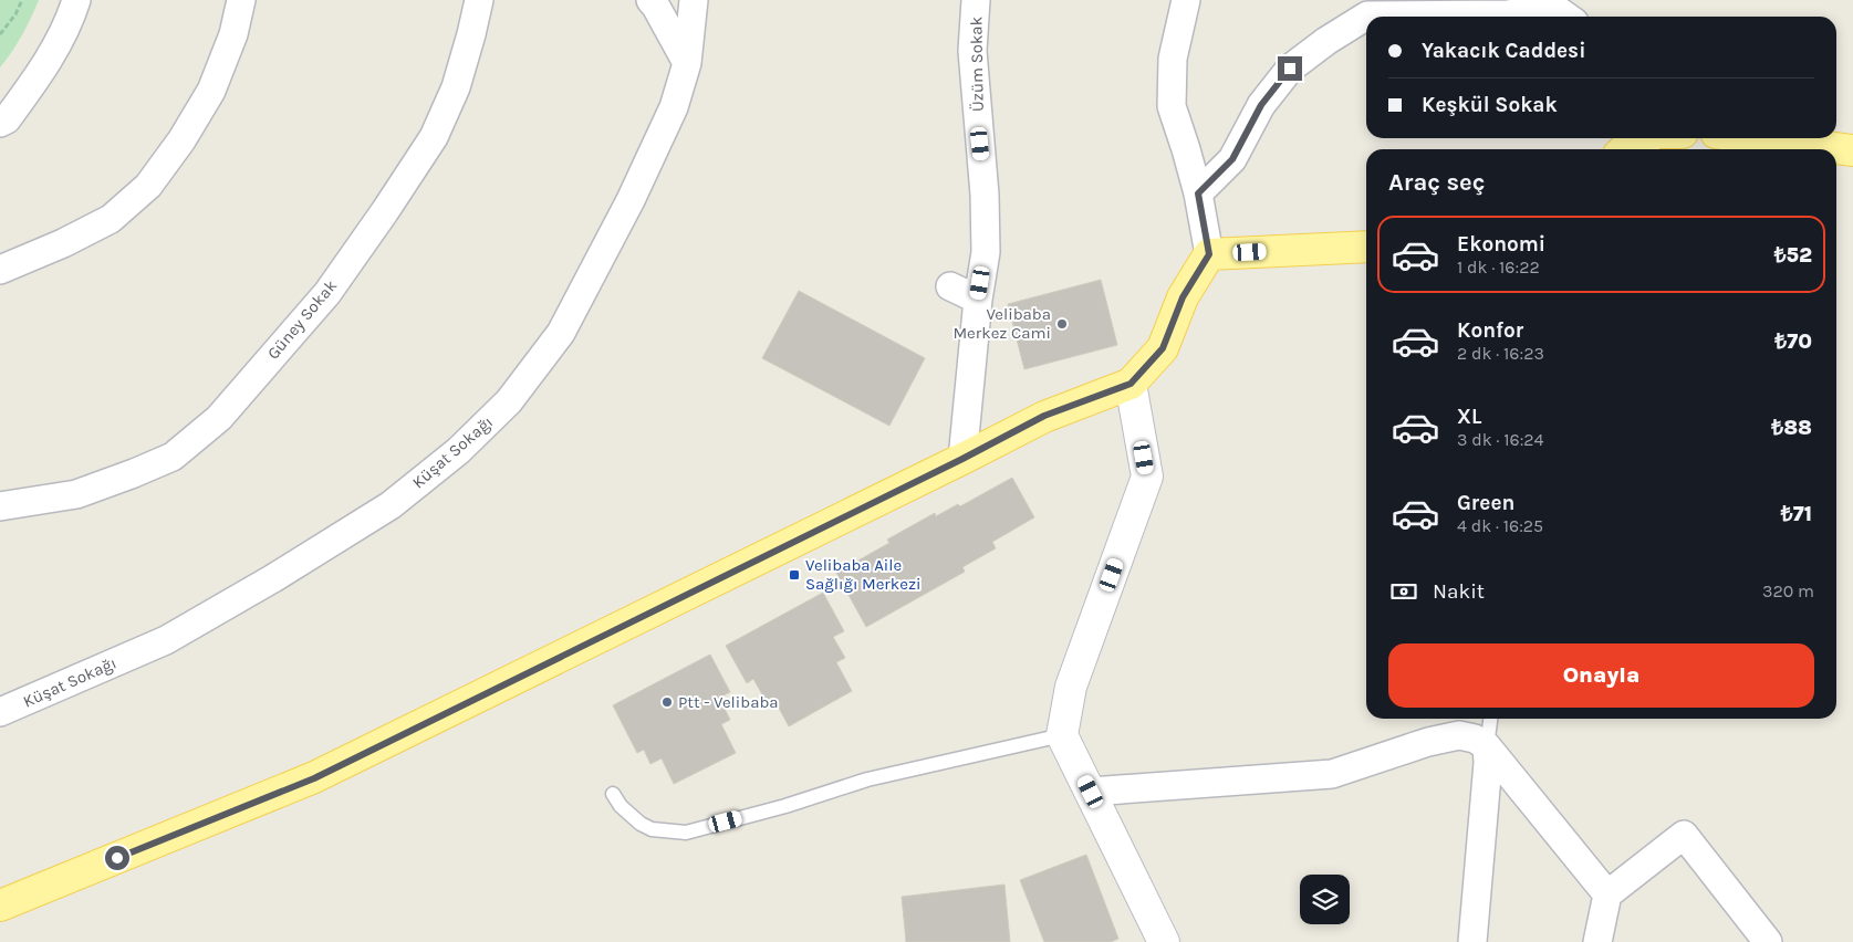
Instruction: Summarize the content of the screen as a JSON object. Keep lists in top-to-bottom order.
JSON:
{
  "streets": {
    "street": ["Üzüm Sokak", "Güney Sokak", "Küşat Sokağı"]
  },
  "places": {
    "other": ["Velibaba Merkez Cami", "Ptt - Velibaba"],
    "transit": ["Velibaba Aile Sağlığı Merkezi"]
  },
  "page": {
    "banner": ["Yakacık Caddesi", "Keşkül Sokak"],
    "heading": "Araç seç",
    "list": [
      {
        "name": "Ekonomi",
        "note": "1 dk · 16:22",
        "value": "₺52"
      },
      {
        "name": "Konfor",
        "note": "2 dk · 16:23",
        "value": "₺70"
      },
      {
        "name": "XL",
        "note": "3 dk · 16:24",
        "value": "₺88"
      },
      {
        "name": "Green",
        "note": "4 dk · 16:25",
        "value": "₺71"
      }
    ],
    "pay": ["Nakit", "320 m"],
    "buttons": "Onayla"
  }
}
